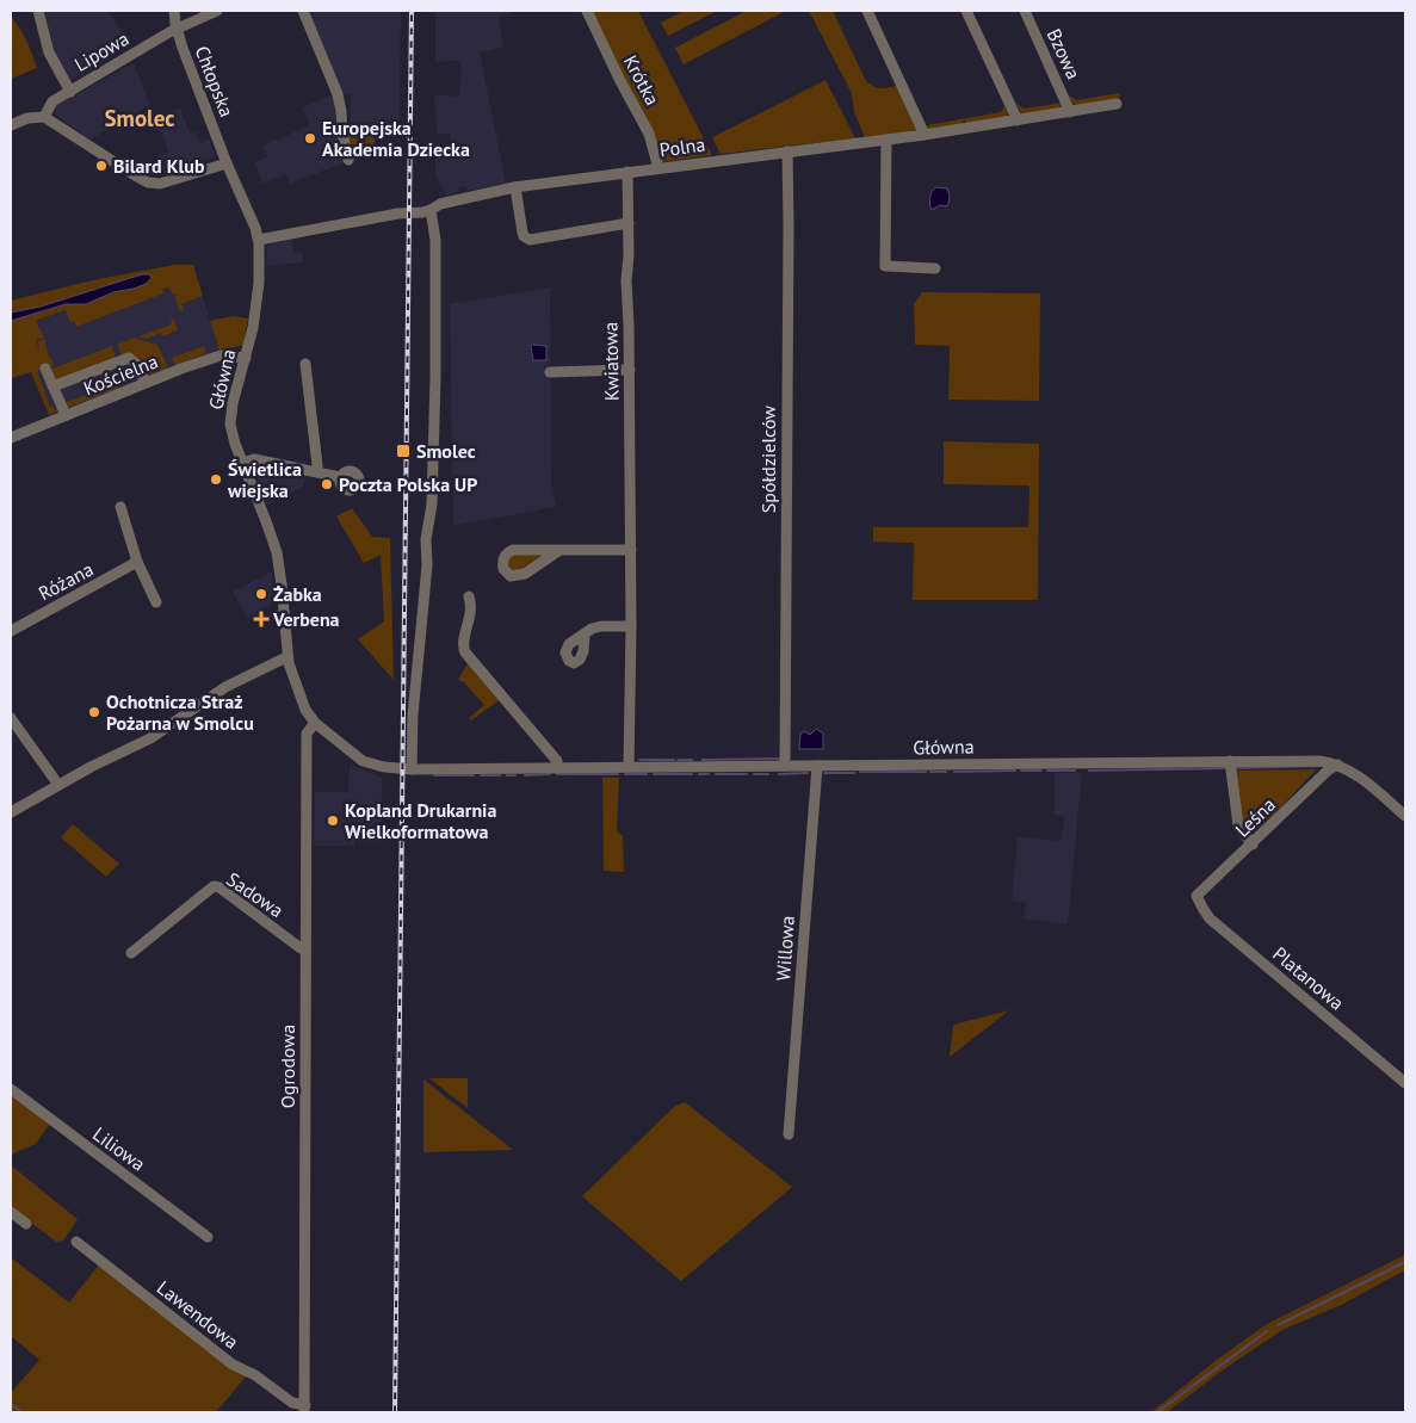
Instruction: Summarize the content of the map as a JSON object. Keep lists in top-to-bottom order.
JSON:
{
  "streets": {
    "street": [
      "Lipowa",
      "Bzowa",
      "Krótka",
      "Chłopska",
      "Polna",
      "Kwiatowa",
      "Kościelna",
      "Główna",
      "Spółdzielców",
      "Różana",
      "Leśna",
      "Sadowa",
      "Willowa",
      "Platanowa",
      "Ogrodowa",
      "Liliowa",
      "Lawendowa"
    ]
  },
  "crossings": [
    ["Lipowa", "Chłopska"],
    ["Bzowa", "Polna"],
    ["Krótka", "Polna"],
    ["Chłopska", "Główna"],
    ["Polna", "Kwiatowa"],
    ["Polna", "Główna"],
    ["Polna", "Spółdzielców"],
    ["Kwiatowa", "Główna"],
    ["Kościelna", "Główna"],
    ["Główna", "Spółdzielców"],
    ["Główna", "Leśna"],
    ["Główna", "Willowa"],
    ["Główna", "Ogrodowa"],
    ["Leśna", "Platanowa"],
    ["Sadowa", "Ogrodowa"],
    ["Ogrodowa", "Lawendowa"]
  ],
  "districts": ["Smolec"],
  "places": {
    "other": [
      "Europejska Akademia Dziecka",
      "Bilard Klub",
      "Świetlica wiejska",
      "Poczta Polska UP",
      "Żabka",
      "Ochotnicza Straż Pożarna w Smolcu",
      "Kopland Drukarnia Wielkoformatowa"
    ],
    "transit": ["Smolec"],
    "health": ["Verbena"]
  }
}
